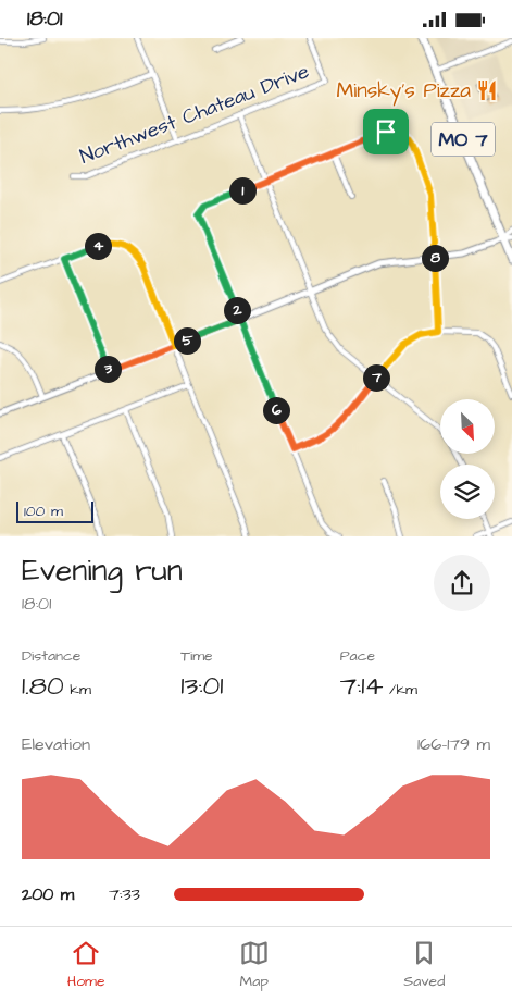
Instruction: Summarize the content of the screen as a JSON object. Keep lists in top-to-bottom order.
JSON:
{
  "streets": {
    "main road": ["MO 7"],
    "street": ["Northwest Chateau Drive"]
  },
  "places": {
    "restaurant": ["Minsky's Pizza"]
  },
  "scale_bar": "100 m",
  "north": "bottom right",
  "page": {
    "status": "18:01",
    "pins": [
      "1",
      "4",
      "8",
      "2",
      "5",
      "3",
      "7",
      "6"
    ],
    "scale": "100 m",
    "heading": ["Evening run", "18:01"],
    "stats": [
      ["Distance", "1.80 km"],
      ["Time", "13:01"],
      ["Pace", "7:14 /km"]
    ],
    "chart": ["Elevation", "166–179 m"],
    "list": [
      {
        "name": "200 m",
        "note": "7:33"
      }
    ],
    "tabs": ["Home", "Map", "Saved"]
  }
}
